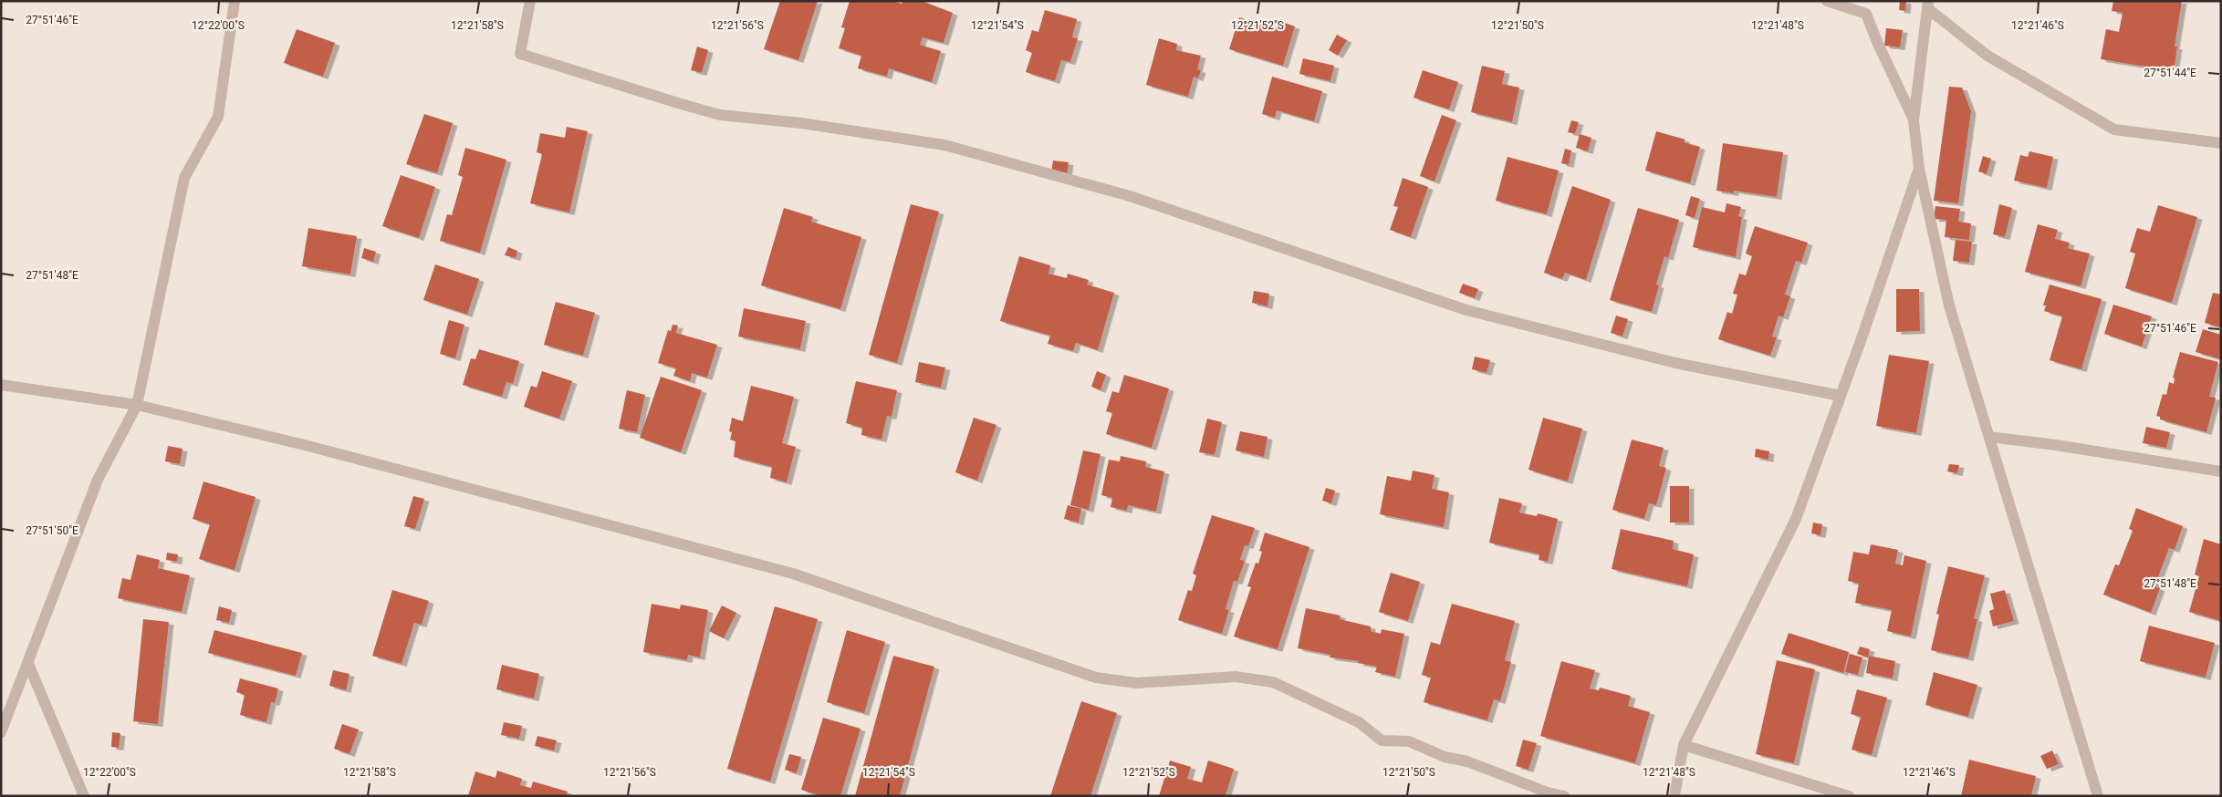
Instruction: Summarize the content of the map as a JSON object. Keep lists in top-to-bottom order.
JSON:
{
  "coordinates": [
    "27°51'46\"E",
    "12°22'00\"S",
    "12°21'58\"S",
    "12°21'56\"S",
    "12°21'54\"S",
    "12°21'52\"S",
    "12°21'50\"S",
    "12°21'48\"S",
    "12°21'46\"S",
    "27°51'44\"E",
    "27°51'48\"E",
    "27°51'50\"E"
  ]
}
